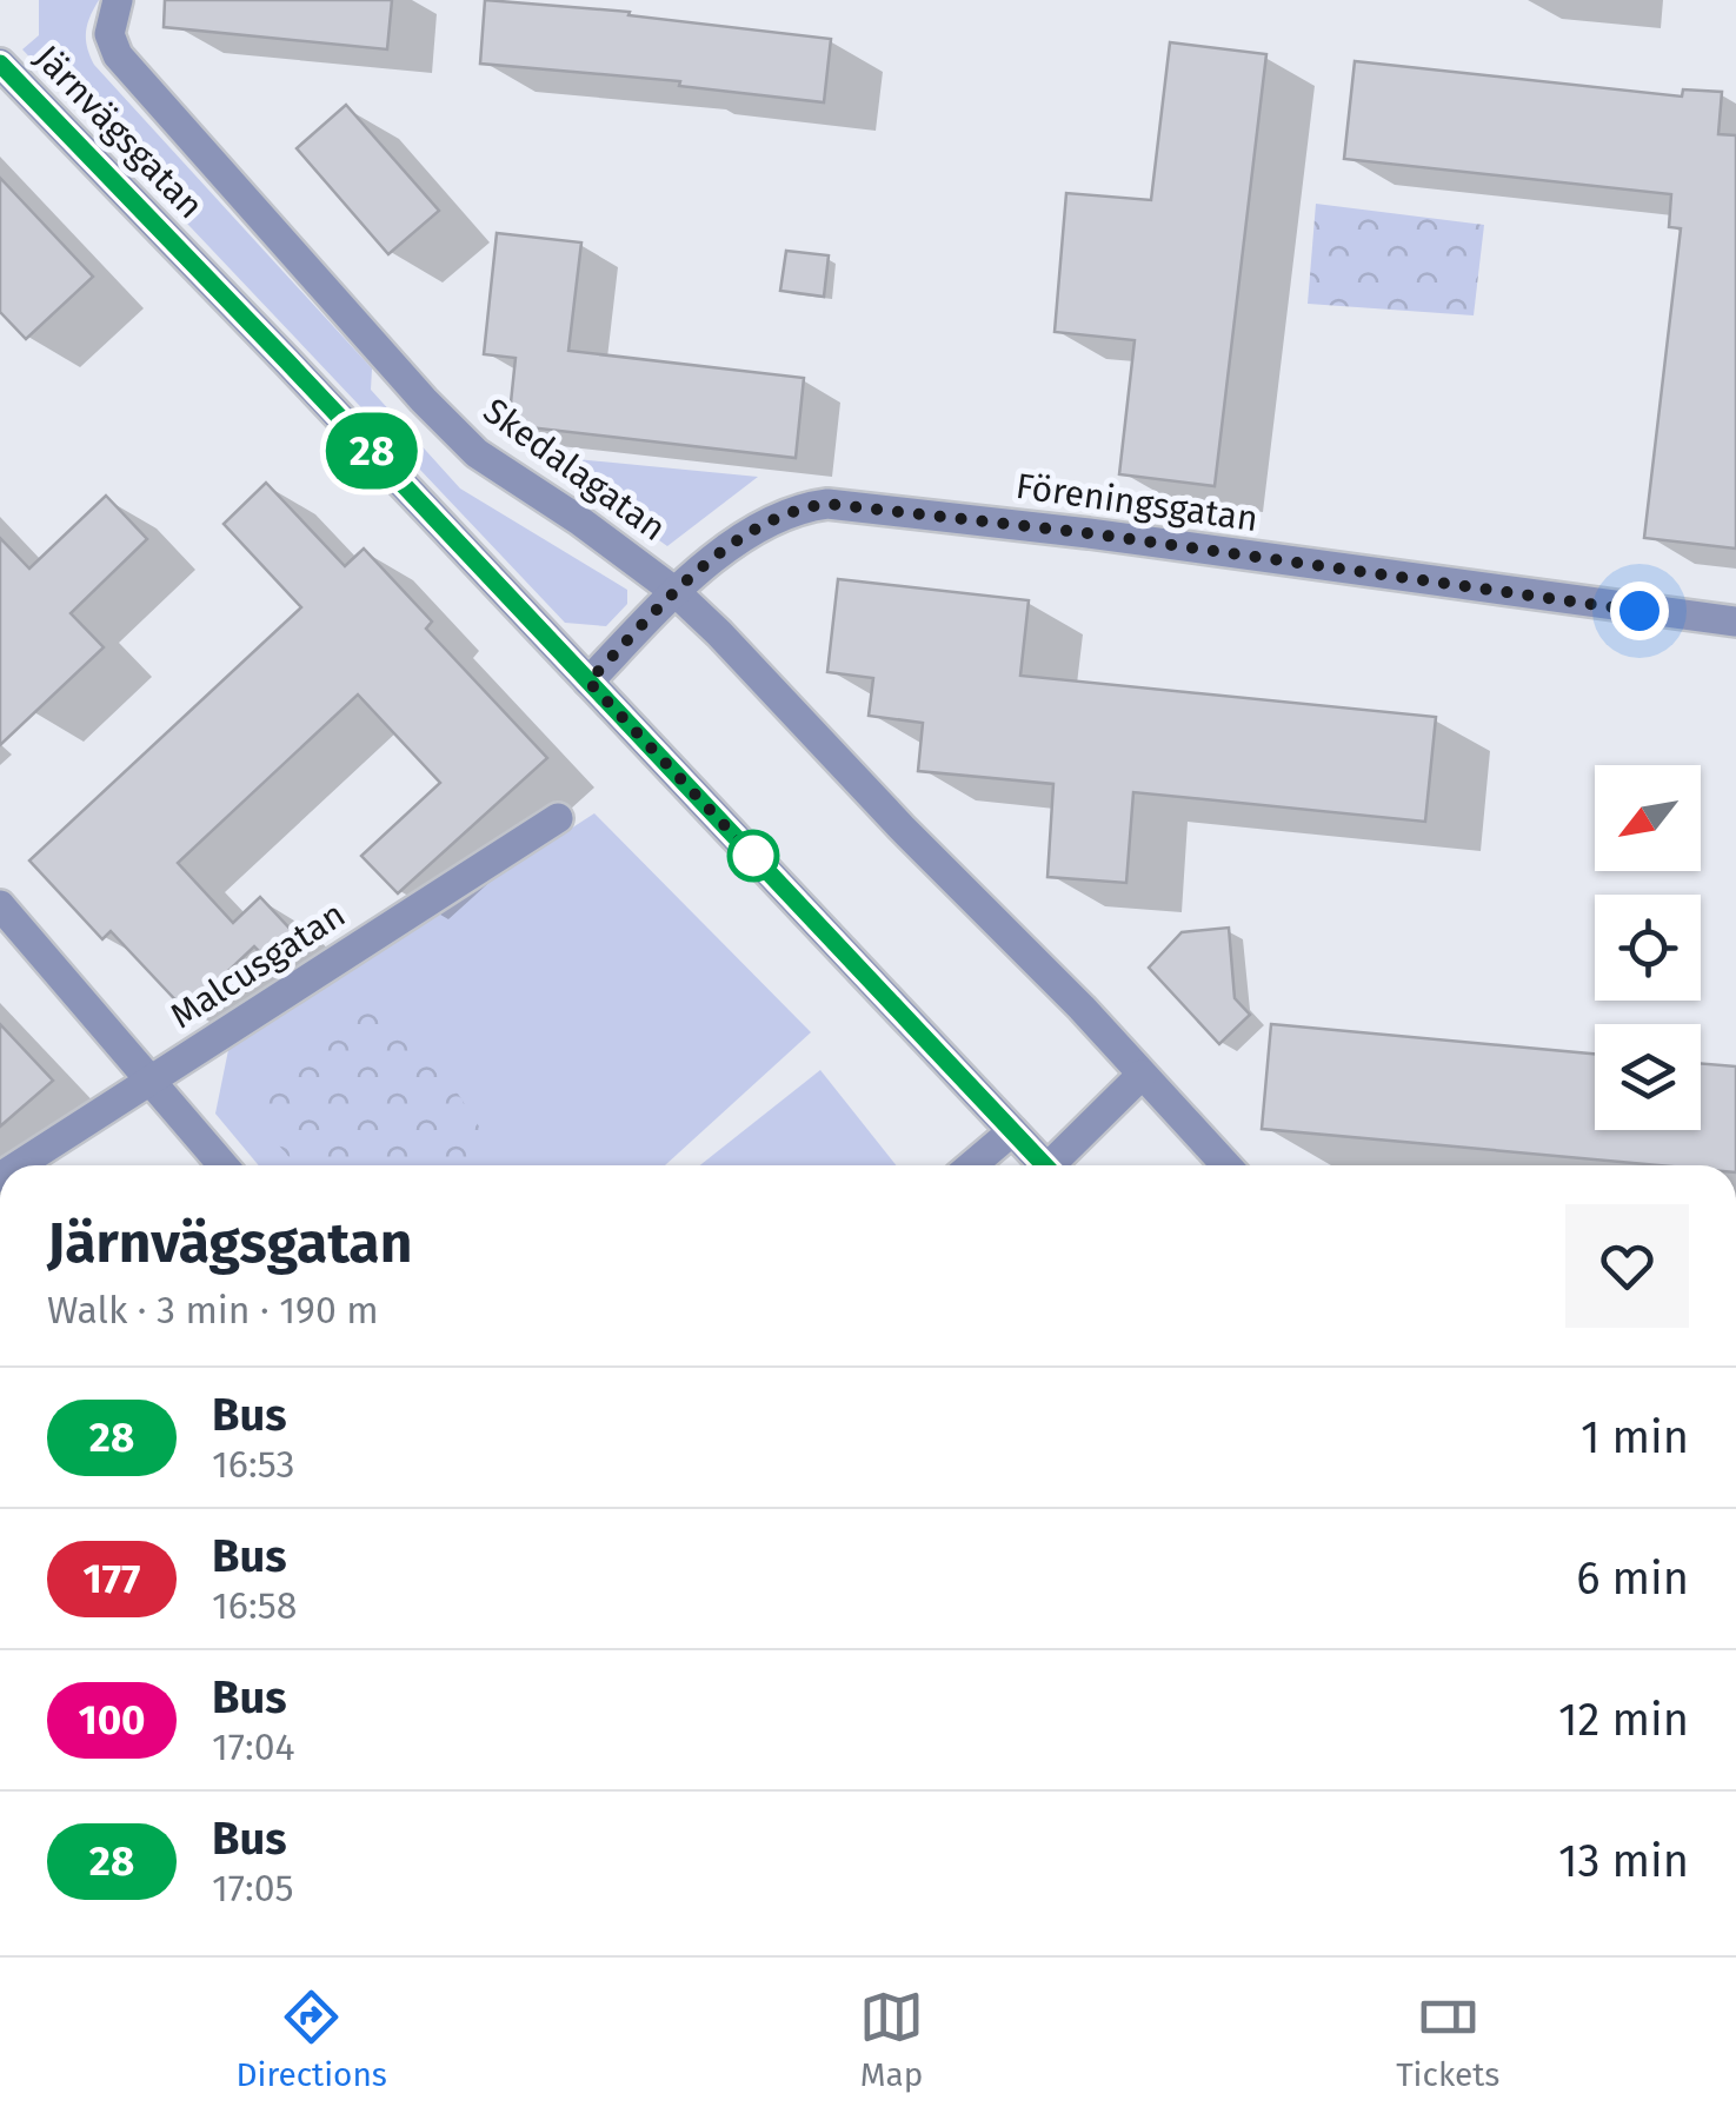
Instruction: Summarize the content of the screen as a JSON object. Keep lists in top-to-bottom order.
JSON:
{
  "streets": {
    "street": [
      "Järnvägsgatan",
      "Skedalagatan",
      "Föreningsgatan",
      "Malcusgatan"
    ]
  },
  "crossings": [
    ["Järnvägsgatan", "Föreningsgatan"],
    ["Skedalagatan", "Föreningsgatan"]
  ],
  "lines": ["bus line 28"],
  "north": "bottom left",
  "page": {
    "on_map": "28",
    "heading": ["Järnvägsgatan", "Walk · 3 min · 190 m"],
    "list": [
      {
        "mark": "28",
        "name": "Bus",
        "note": "16:53",
        "value": "1 min"
      },
      {
        "mark": "177",
        "name": "Bus",
        "note": "16:58",
        "value": "6 min"
      },
      {
        "mark": "100",
        "name": "Bus",
        "note": "17:04",
        "value": "12 min"
      },
      {
        "mark": "28",
        "name": "Bus",
        "note": "17:05",
        "value": "13 min"
      }
    ],
    "tabs": ["Directions", "Map", "Tickets"]
  }
}
